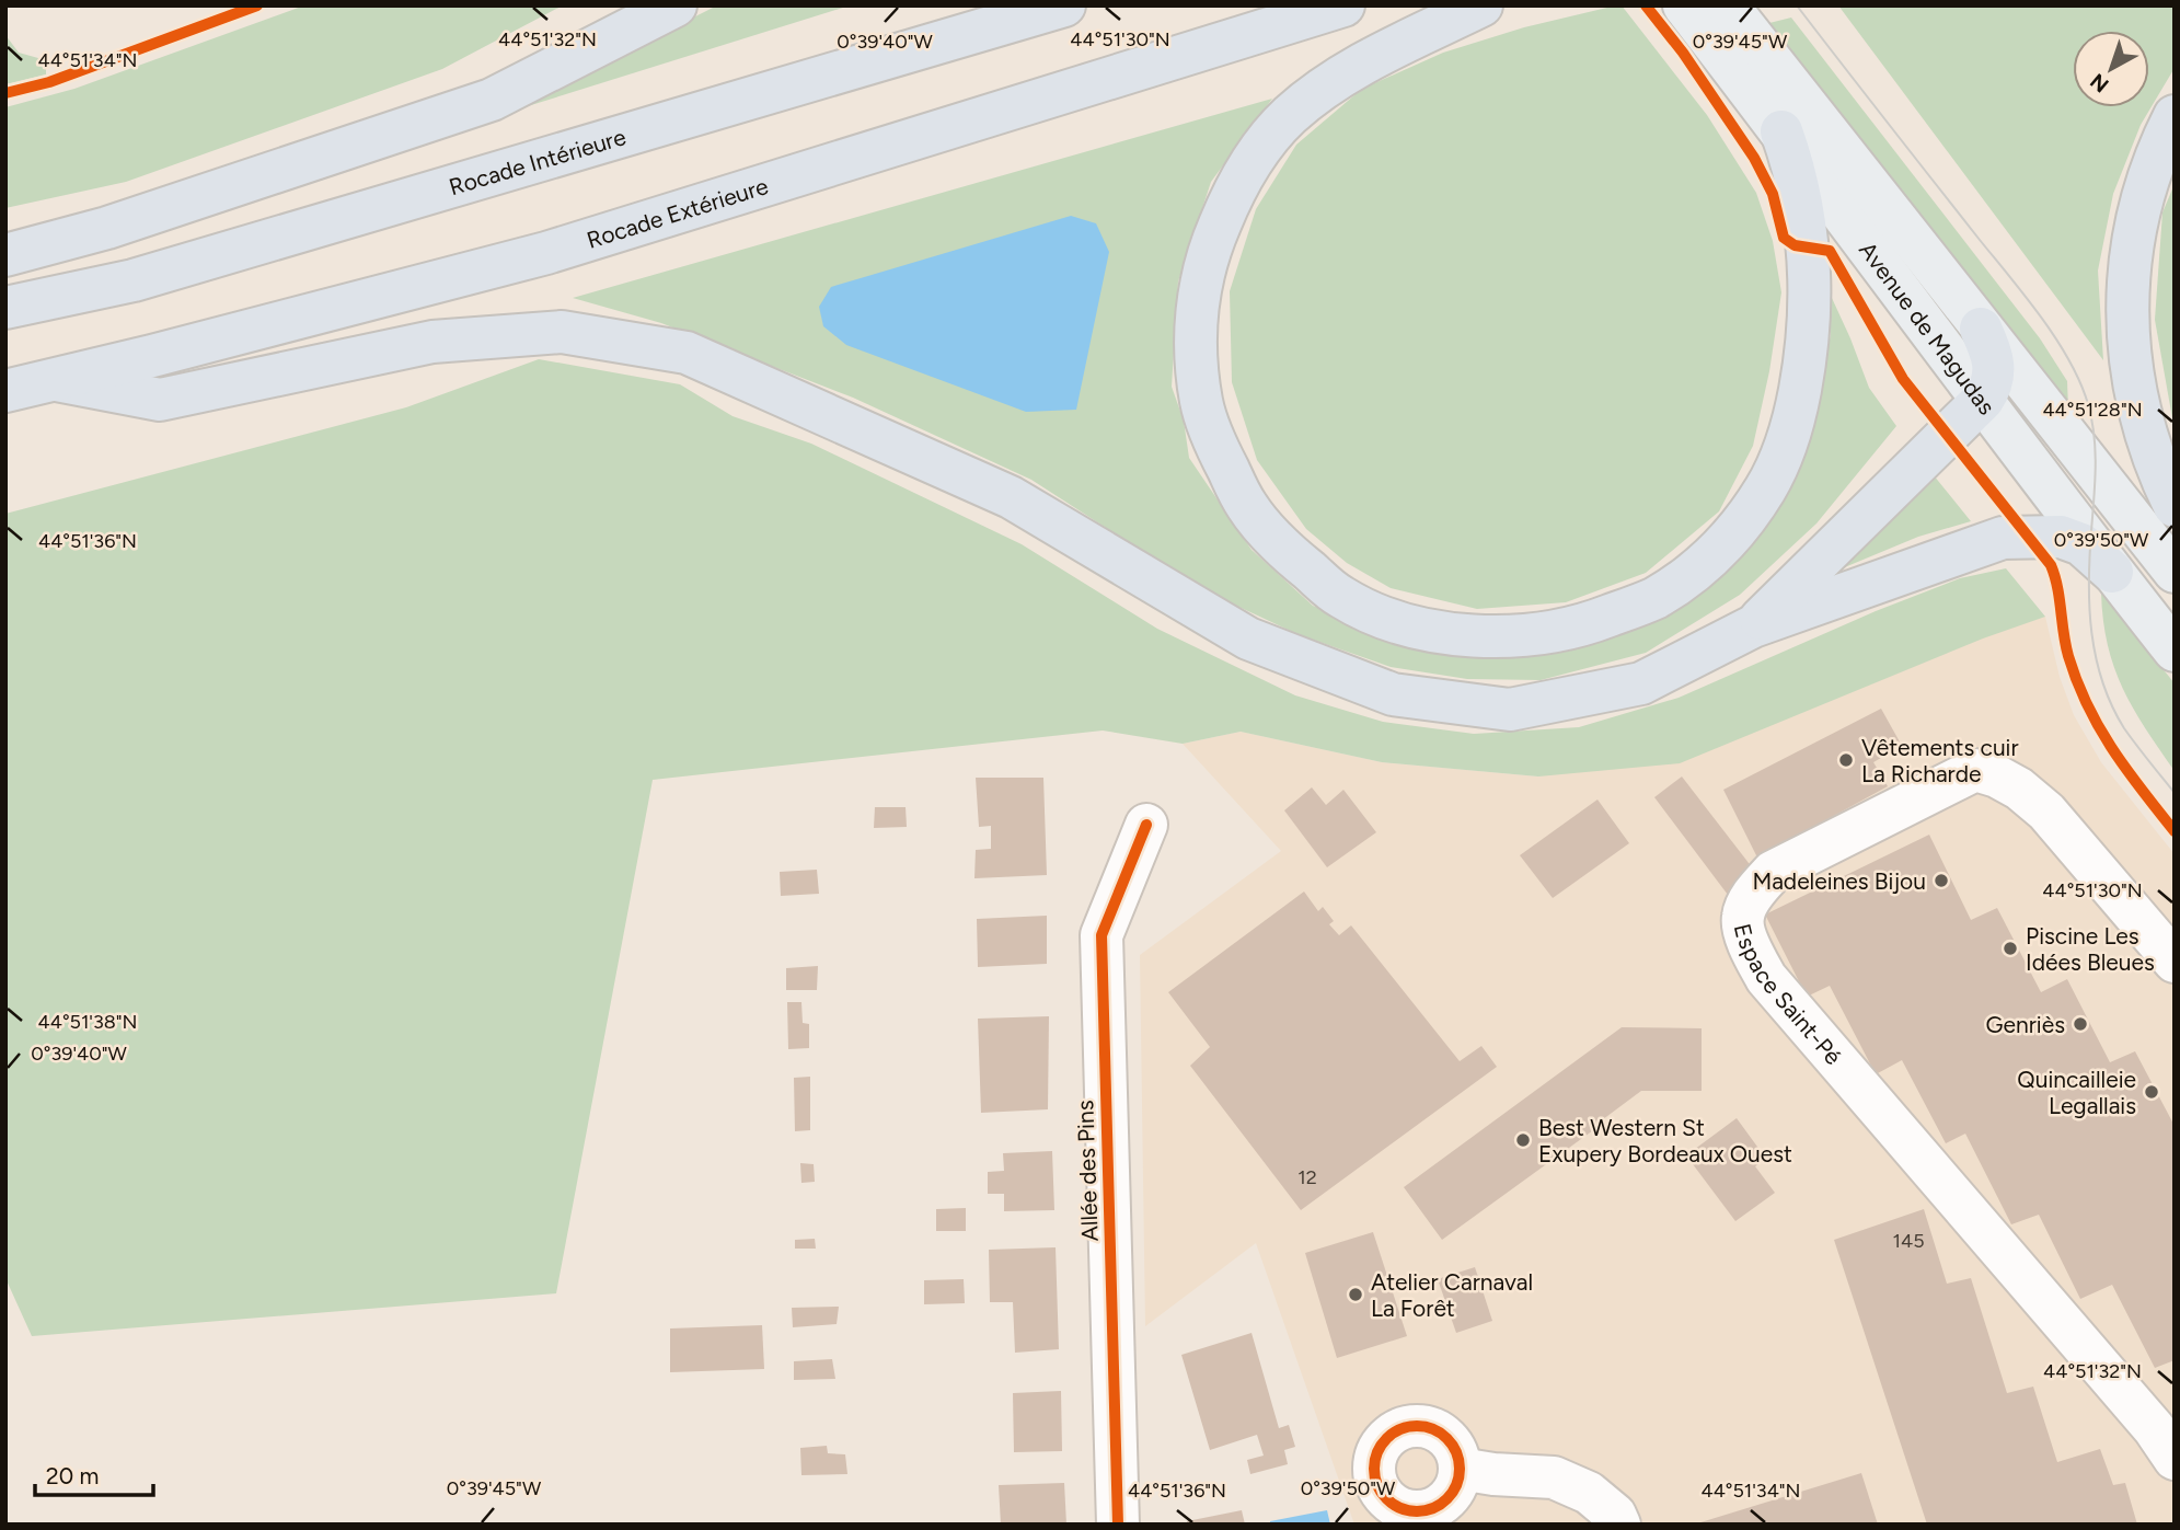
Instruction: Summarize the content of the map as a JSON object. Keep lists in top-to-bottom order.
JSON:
{
  "streets": {
    "highway": ["Rocade Intérieure", "Rocade Extérieure"],
    "main road": ["Avenue de Magudas"],
    "street": ["Espace Saint-Pé", "Allée des Pins"]
  },
  "places": [
    "Vêtements cuir La Richarde",
    "Madeleines Bijou",
    "Piscine Les Idées Bleues",
    "Genriès",
    "Quincailleie Legallais",
    "Best Western St Exupery Bordeaux Ouest",
    "Atelier Carnaval La Forêt"
  ],
  "house_numbers": ["12", "145"],
  "scale_bar": "20 m",
  "north": "bottom left",
  "coordinates": [
    "44°51'32\"N",
    "44°51'30\"N",
    "0°39'40\"W",
    "0°39'45\"W",
    "44°51'34\"N",
    "44°51'28\"N",
    "0°39'50\"W",
    "44°51'36\"N",
    "44°51'38\"N"
  ]
}
